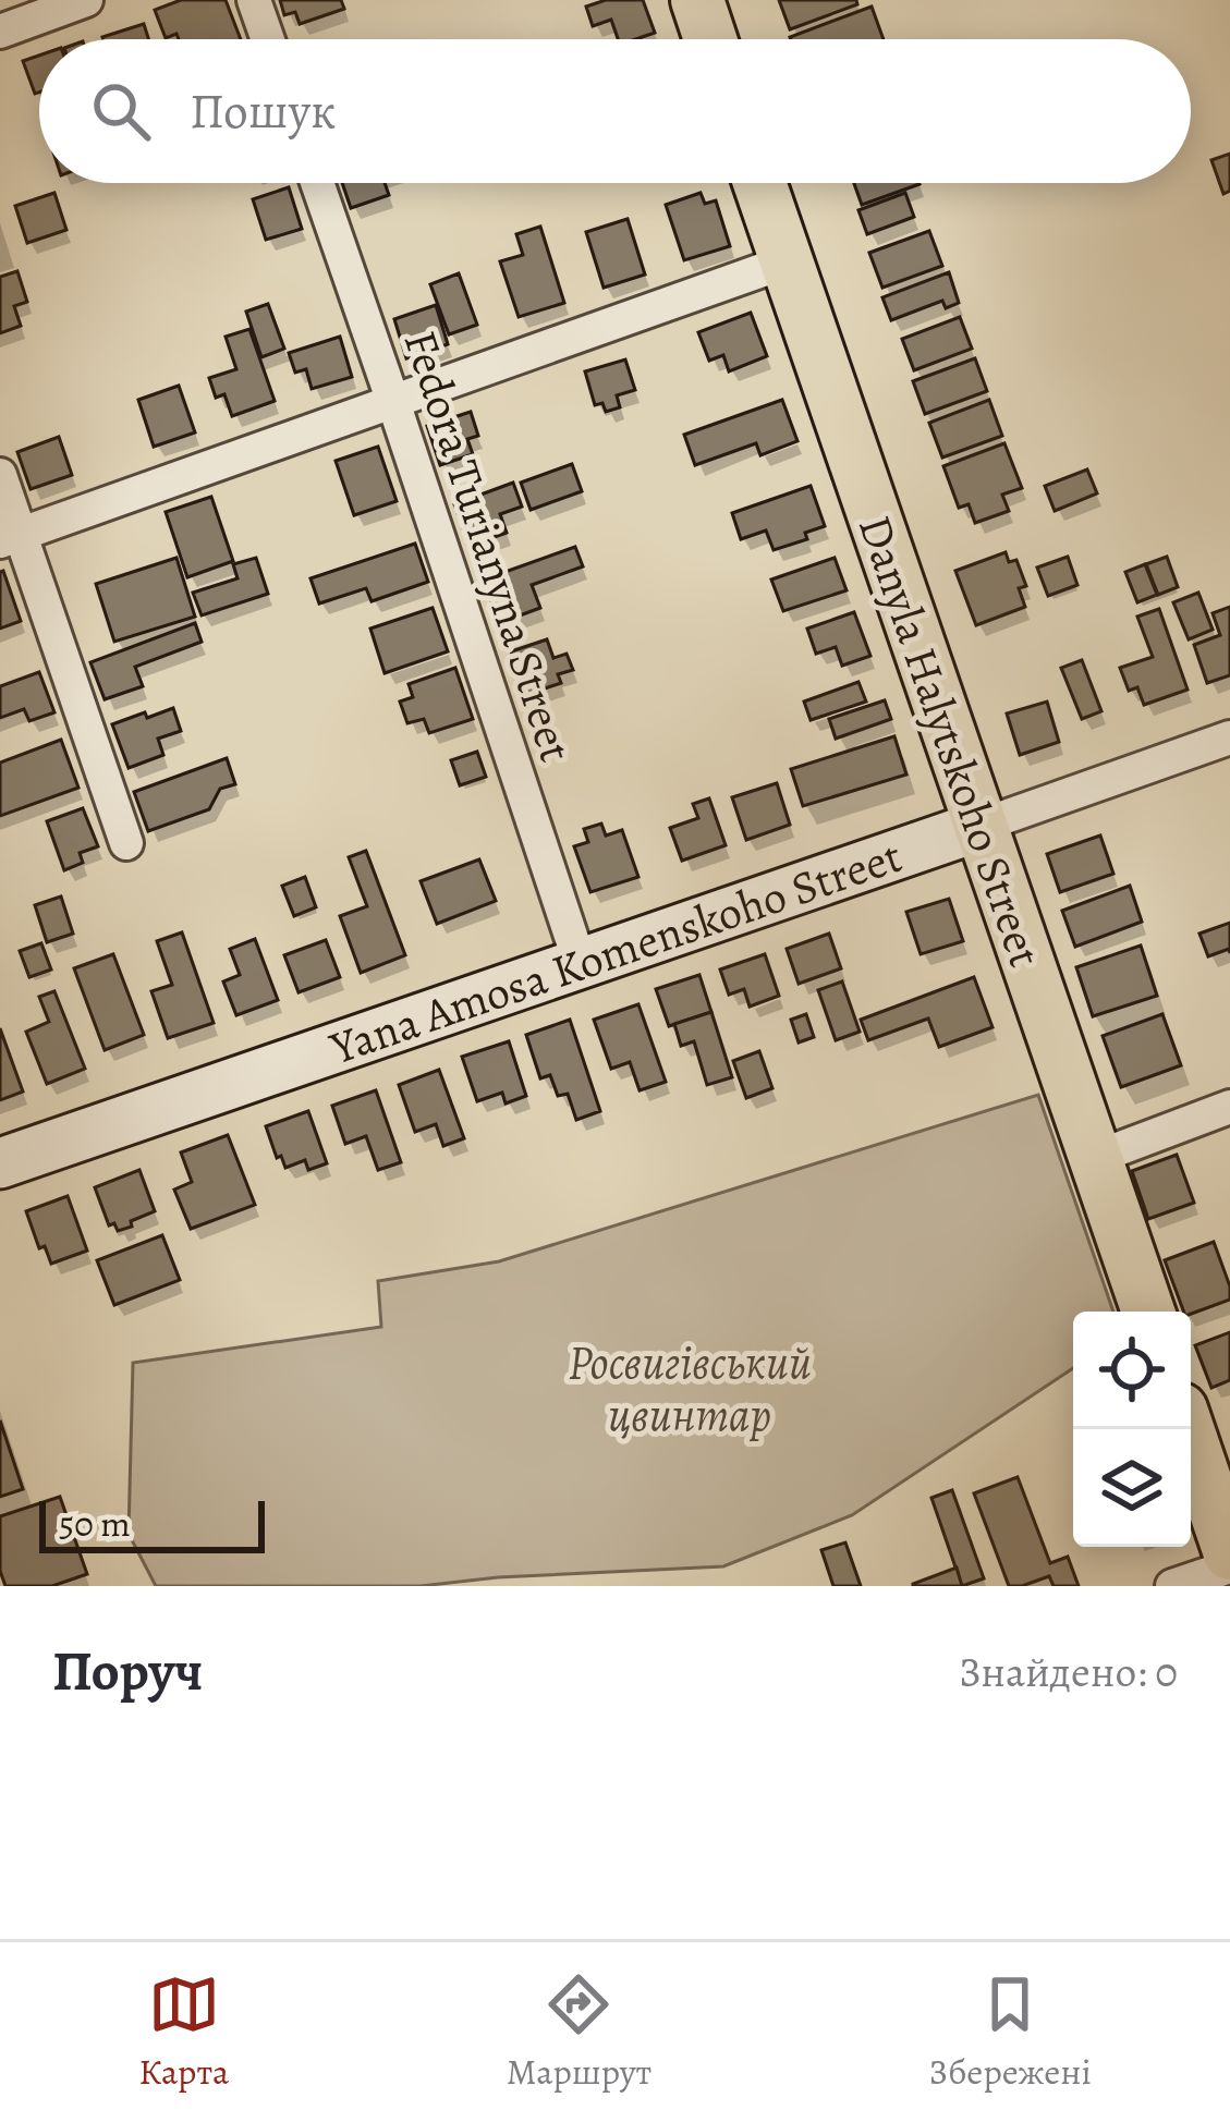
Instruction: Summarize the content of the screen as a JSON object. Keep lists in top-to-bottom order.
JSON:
{
  "streets": {
    "main road": ["Danyla Halytskoho Street"],
    "street": ["Fedora Turianyna Street", "Yana Amosa Komenskoho Street"]
  },
  "crossings": [
    ["Fedora Turianyna Street", "Yana Amosa Komenskoho Street"],
    ["Danyla Halytskoho Street", "Yana Amosa Komenskoho Street"]
  ],
  "parks": ["Росвигівський цвинтар"],
  "scale_bar": "50 m",
  "page": {
    "search": "Пошук",
    "scale": "50 m",
    "heading": ["Поруч", "Знайдено: 0"],
    "nav": ["Карта", "Маршрут", "Збережені"]
  }
}
